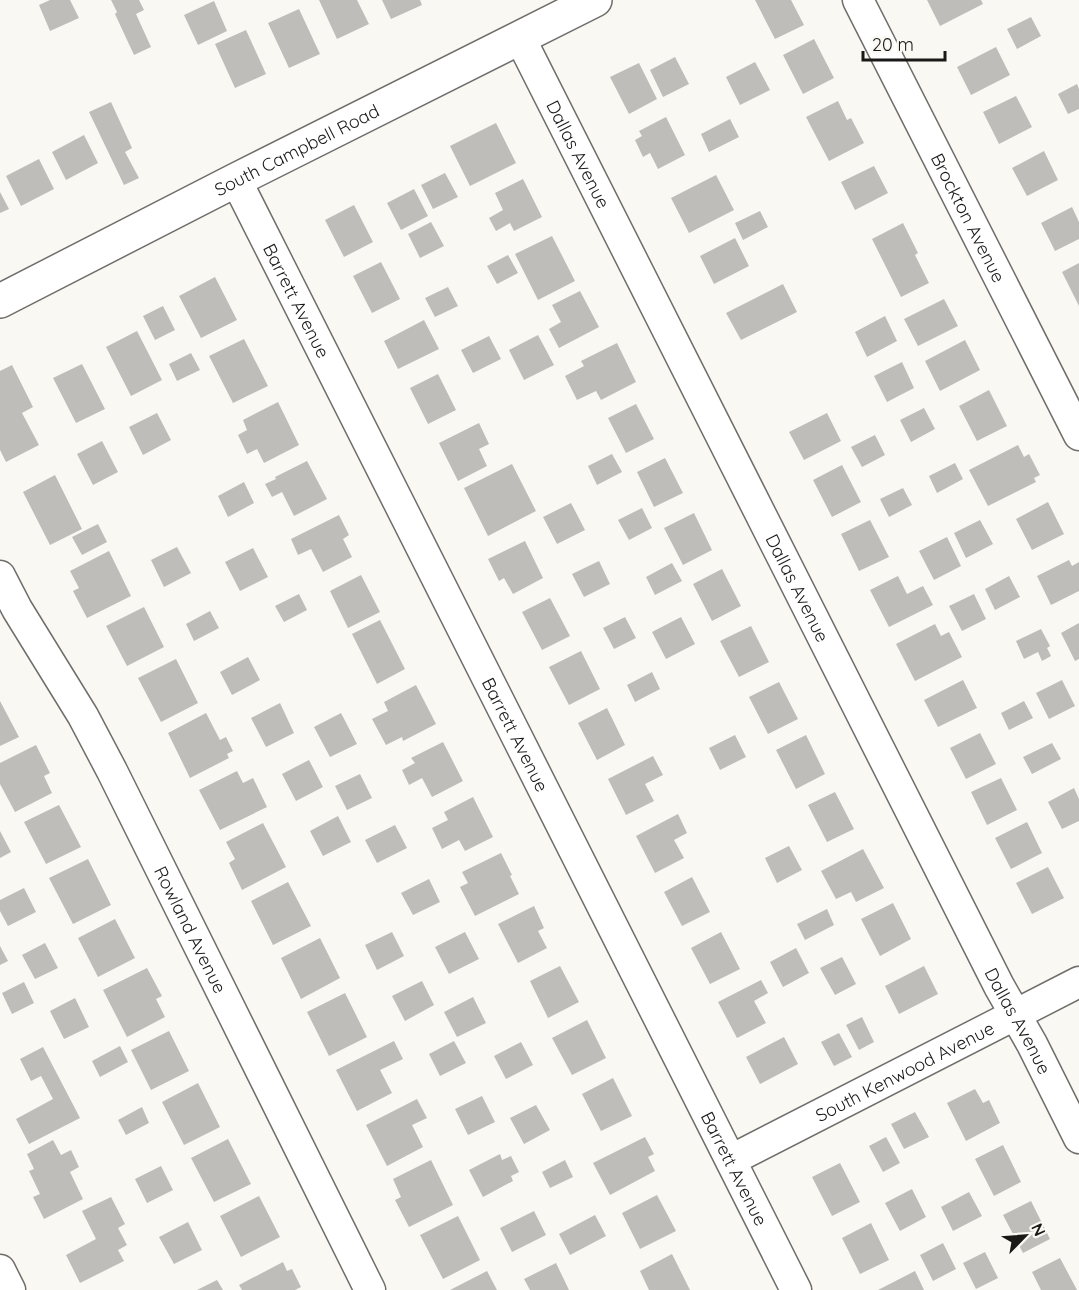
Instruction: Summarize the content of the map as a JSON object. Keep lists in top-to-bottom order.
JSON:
{
  "streets": {
    "street": [
      "South Campbell Road",
      "Dallas Avenue",
      "Brockton Avenue",
      "Barrett Avenue",
      "Rowland Avenue",
      "South Kenwood Avenue"
    ]
  },
  "crossings": [
    ["South Campbell Road", "Dallas Avenue"],
    ["South Campbell Road", "Barrett Avenue"],
    ["Dallas Avenue", "South Kenwood Avenue"],
    ["Barrett Avenue", "South Kenwood Avenue"]
  ],
  "scale_bar": "20 m",
  "north": "top right"
}
